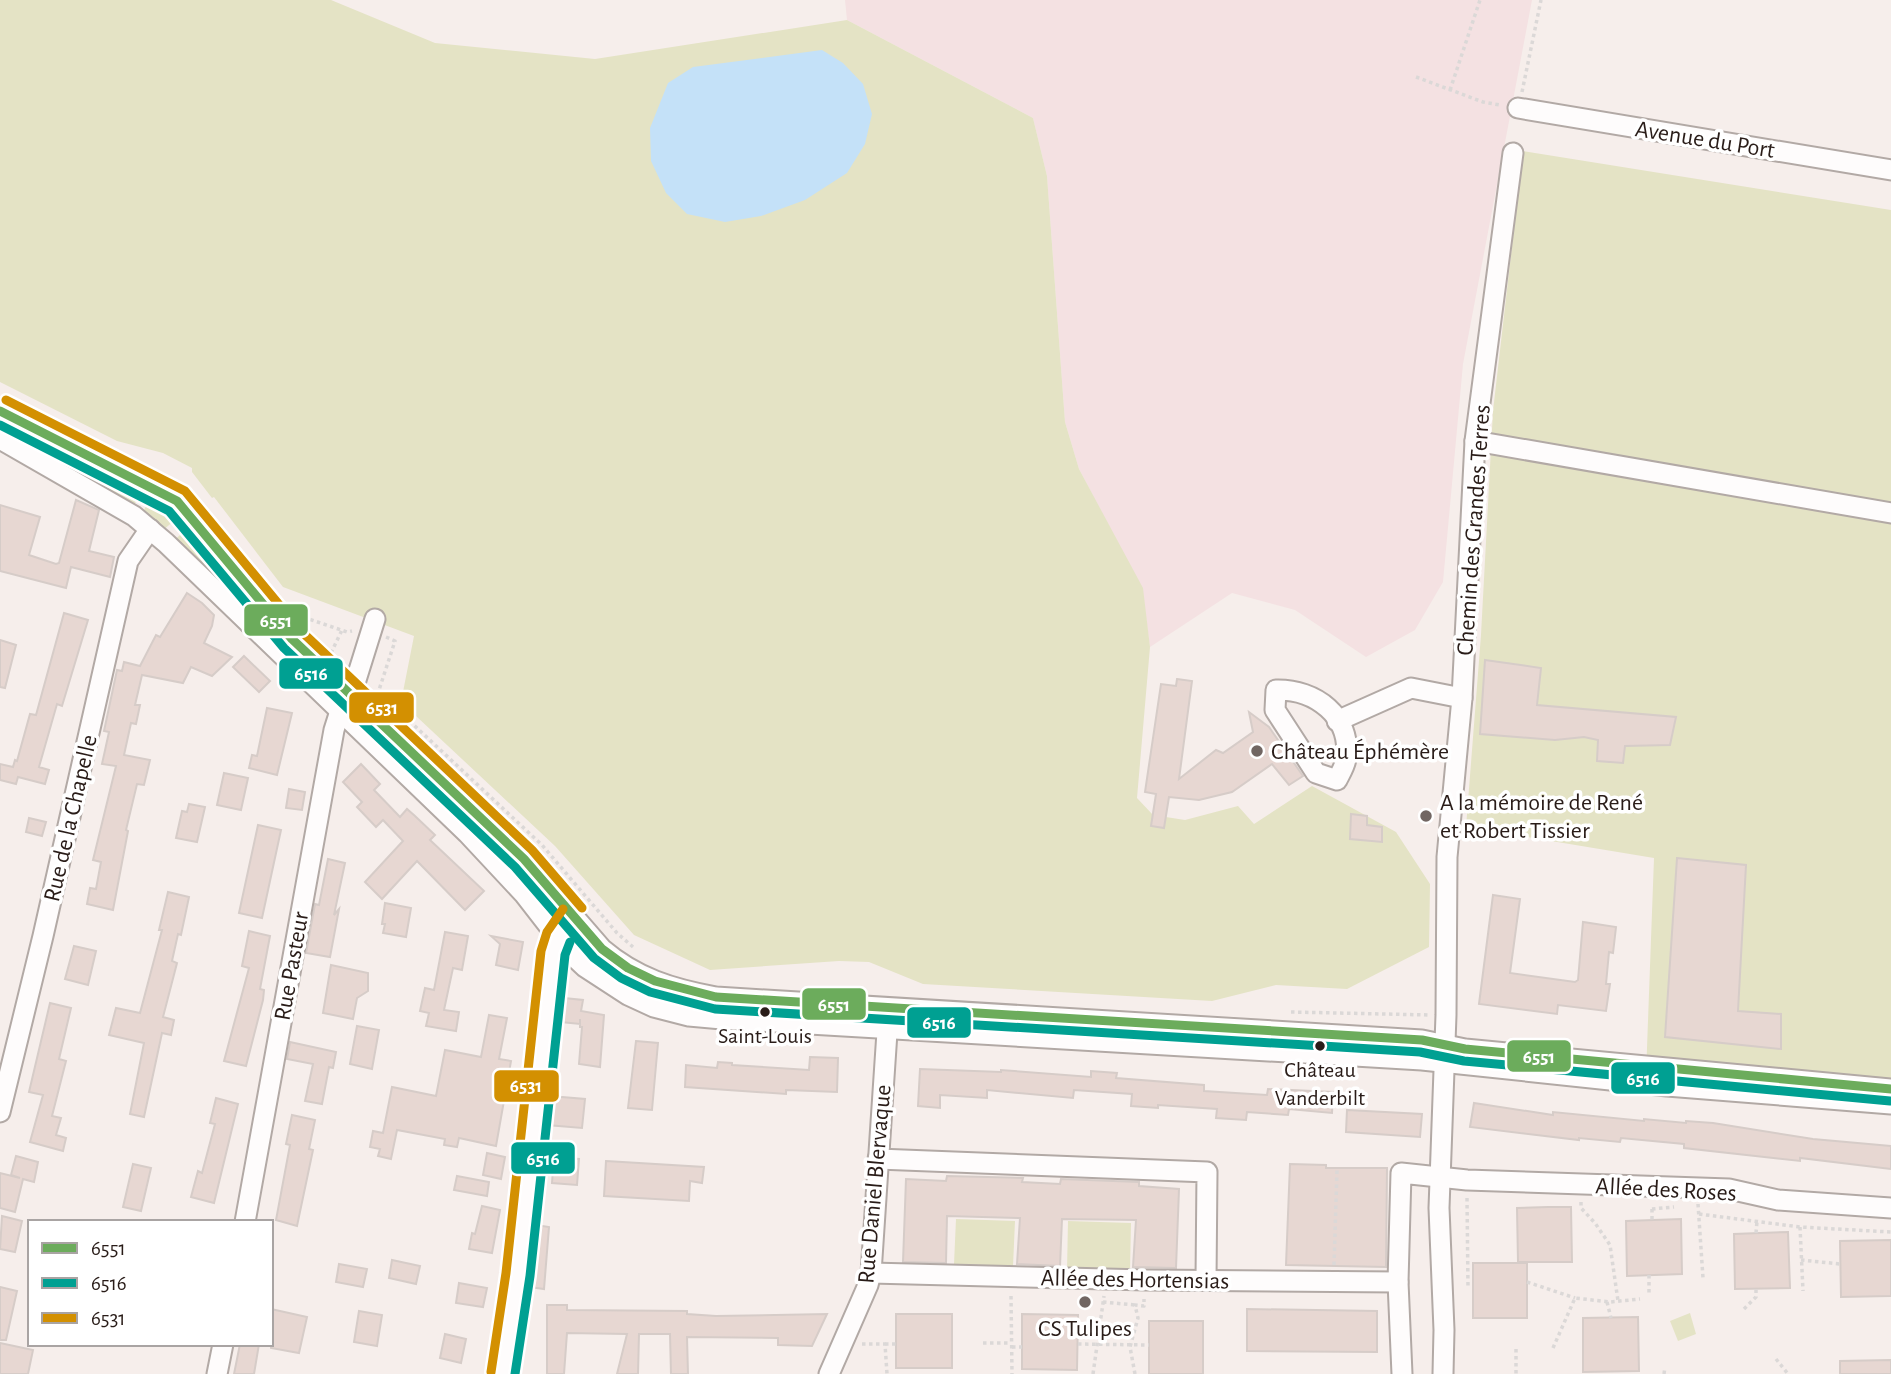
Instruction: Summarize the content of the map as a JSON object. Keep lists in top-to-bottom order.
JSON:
{
  "streets": {
    "street": [
      "Avenue du Port",
      "Chemin des Grandes Terres",
      "Rue de la Chapelle",
      "Rue Pasteur",
      "Rue Daniel Blervaque",
      "Allée des Roses",
      "Allée des Hortensias"
    ]
  },
  "crossings": [
    ["Chemin des Grandes Terres", "Allée des Roses"],
    ["Rue Daniel Blervaque", "Allée des Hortensias"]
  ],
  "places": [
    "Château Éphémère",
    "A la mémoire de René et Robert Tissier",
    "Saint-Louis",
    "Château Vanderbilt",
    "CS Tulipes"
  ],
  "lines": ["transit line 6531", "transit line 6551", "transit line 6516"],
  "legend": ["6551", "6516", "6531"]
}
